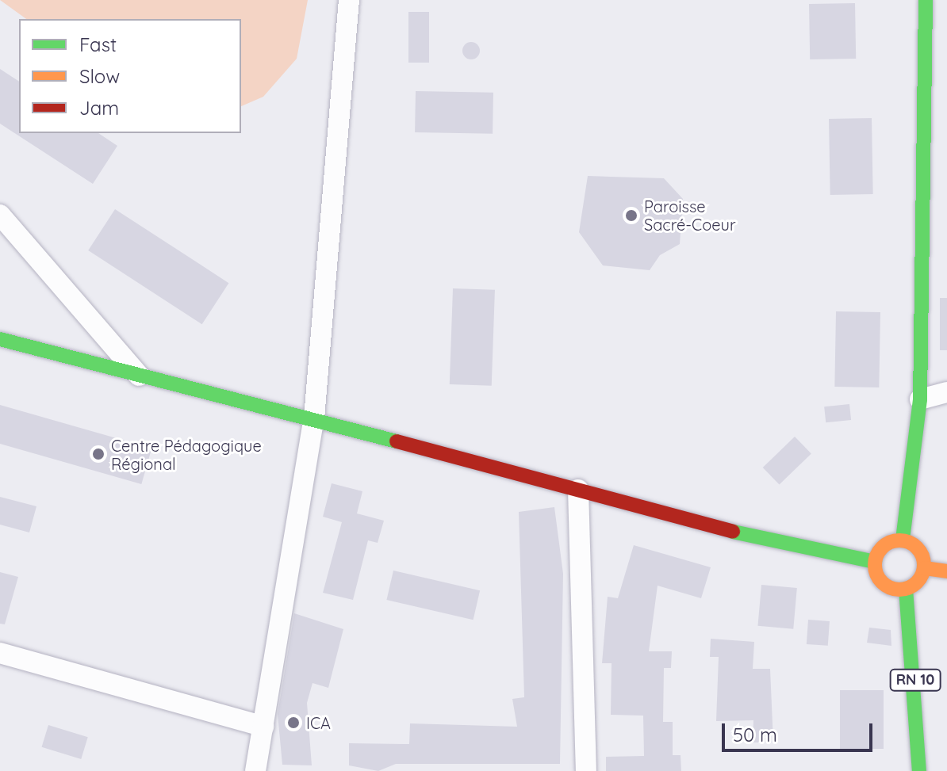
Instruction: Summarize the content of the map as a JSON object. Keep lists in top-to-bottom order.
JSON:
{
  "streets": {
    "street": ["RN 10"]
  },
  "places": ["Paroisse Sacré-Coeur", "Centre Pédagogique Régional", "ICA"],
  "legend": ["Fast", "Slow", "Jam"],
  "scale_bar": "50 m"
}
